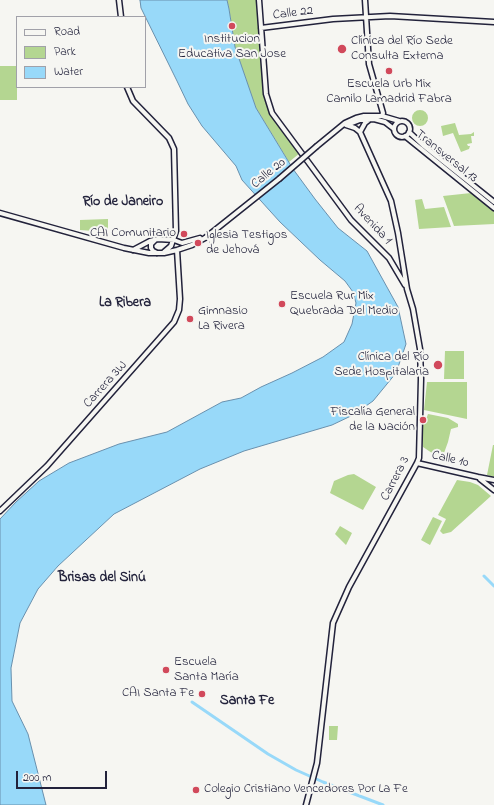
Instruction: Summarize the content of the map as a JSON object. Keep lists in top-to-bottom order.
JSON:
{
  "streets": {
    "street": [
      "Calle 22",
      "Transversal 13",
      "Calle 20",
      "Avenida 1",
      "Carrera 3W",
      "Calle 10",
      "Carrera 3"
    ]
  },
  "crossings": [
    ["Calle 22", "Avenida 1"],
    ["Calle 20", "Carrera 3W"],
    ["Avenida 1", "Carrera 3"],
    ["Calle 10", "Carrera 3"]
  ],
  "districts": [
    "Río de Janeiro",
    "La Ribera",
    "Brisas del Sinú",
    "Santa Fe"
  ],
  "places": [
    "Institucion Educativa San Jose",
    "Clínica del Río Sede Consulta Externa",
    "Escuela Urb Mix Camilo Lamadrid Fabra",
    "CAI Comunitario",
    "Iglesia Testigos de Jehová",
    "Escuela Rur Mix Quebrada Del Medio",
    "Gimnasio La Rivera",
    "Clínica del Río Sede Hospitalaria",
    "Fiscalía General de la Nación",
    "Escuela Santa María",
    "CAI Santa Fe",
    "Colegio Cristiano Vencedores Por La Fe"
  ],
  "legend": ["Road", "Park", "Water"],
  "scale_bar": "200 m"
}
